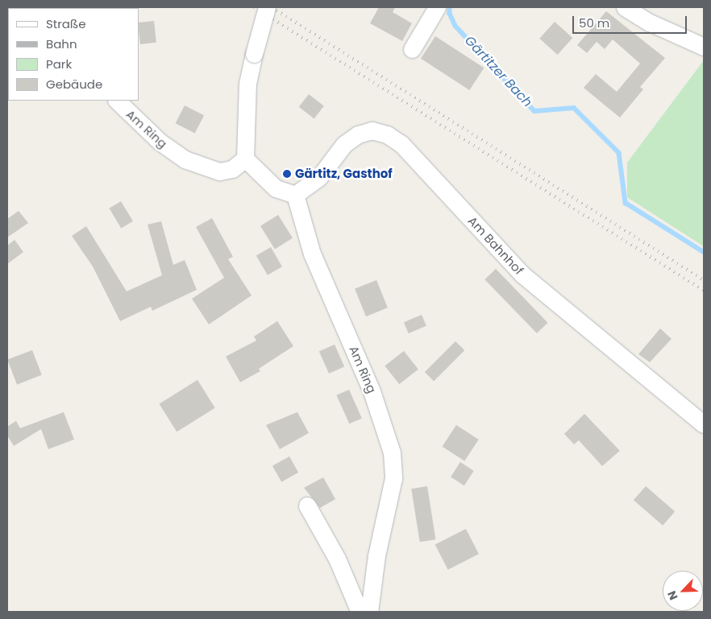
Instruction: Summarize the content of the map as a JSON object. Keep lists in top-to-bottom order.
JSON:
{
  "streets": {
    "street": ["Am Ring", "Am Bahnhof"]
  },
  "crossings": [
    ["Am Ring", "Am Bahnhof"]
  ],
  "water": ["Gärtitzer Bach"],
  "places": ["Gärtitz, Gasthof"],
  "legend": [
    "Straße",
    "Bahn",
    "Park",
    "Gebäude"
  ],
  "scale_bar": "50 m",
  "north": "bottom left"
}
